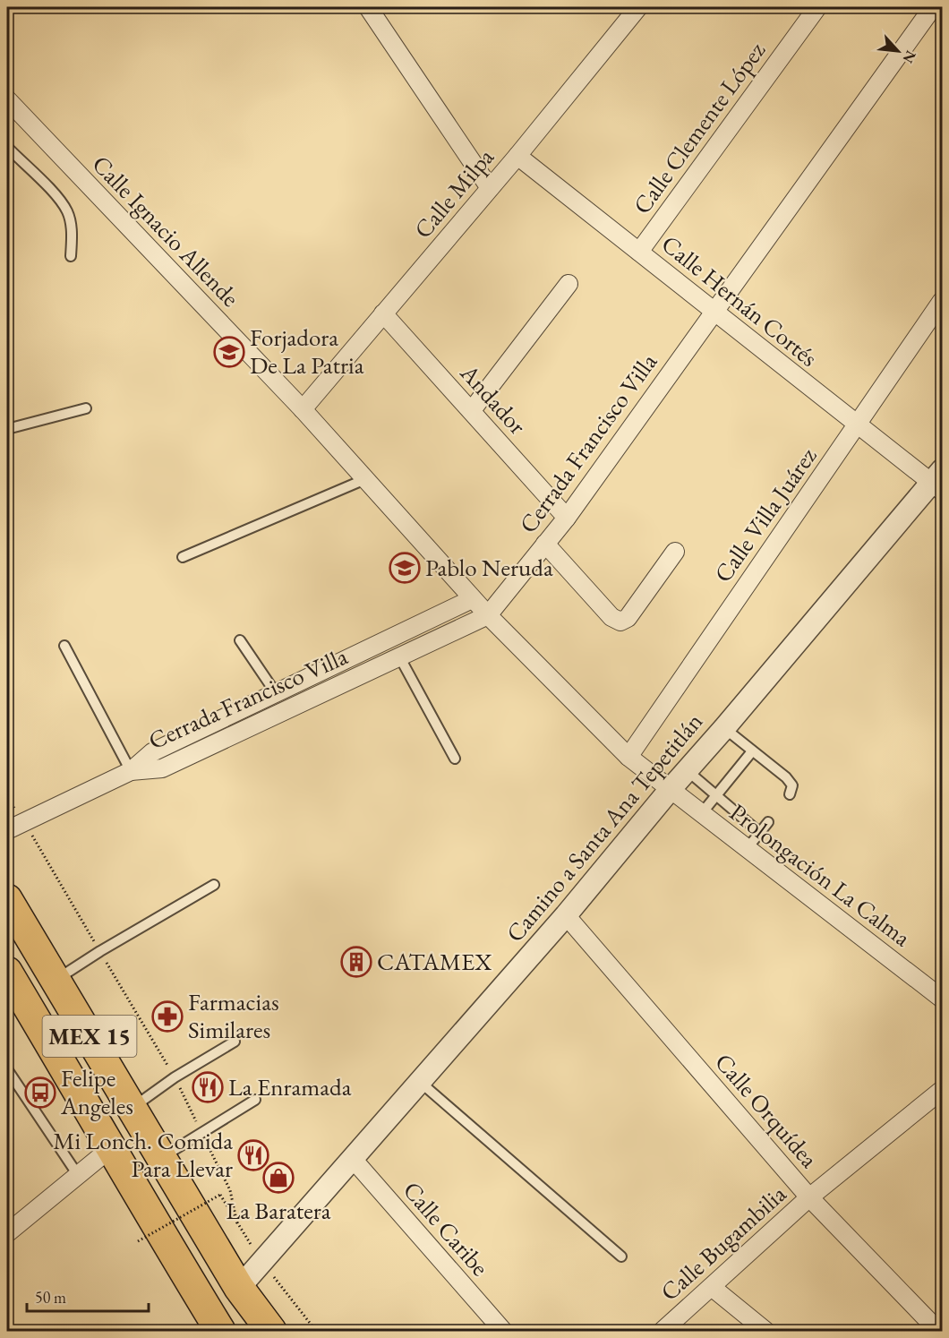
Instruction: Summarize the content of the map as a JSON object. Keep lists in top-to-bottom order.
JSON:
{
  "streets": {
    "highway": ["MEX 15"],
    "street": [
      "Calle Clemente López",
      "Calle Milpa",
      "Calle Ignacio Allende",
      "Calle Hernán Cortés",
      "Andador",
      "Cerrada Francisco Villa",
      "Calle Villa Juárez",
      "Camino a Santa Ana Tepetitlán",
      "Prolongación La Calma",
      "Calle Orquídea",
      "Calle Caribe",
      "Calle Bugambilia"
    ]
  },
  "crossings": [
    ["Calle Clemente López", "Calle Hernán Cortés"],
    ["Calle Milpa", "Calle Ignacio Allende"],
    ["Calle Milpa", "Calle Hernán Cortés"],
    ["Calle Milpa", "Andador"],
    ["Calle Ignacio Allende", "Cerrada Francisco Villa"],
    ["Calle Ignacio Allende", "Calle Villa Juárez"],
    ["Calle Ignacio Allende", "Camino a Santa Ana Tepetitlán"],
    ["Calle Ignacio Allende", "Prolongación La Calma"],
    ["Calle Hernán Cortés", "Cerrada Francisco Villa"],
    ["Calle Hernán Cortés", "Calle Villa Juárez"],
    ["Calle Hernán Cortés", "Camino a Santa Ana Tepetitlán"],
    ["Andador", "Cerrada Francisco Villa"],
    ["Camino a Santa Ana Tepetitlán", "Prolongación La Calma"],
    ["Camino a Santa Ana Tepetitlán", "MEX 15"],
    ["Camino a Santa Ana Tepetitlán", "Calle Orquídea"],
    ["Camino a Santa Ana Tepetitlán", "Calle Caribe"],
    ["Calle Orquídea", "Calle Bugambilia"]
  ],
  "places": {
    "school or university": ["Forjadora De La Patria", "Pablo Neruda"],
    "building": ["CATAMEX"],
    "pharmacy": ["Farmacias Similares"],
    "restaurant": ["La Enramada", "Mi Lonch. Comida Para Llevar"],
    "bus stop": ["Felipe Angeles"],
    "shop": ["La Baratera"]
  },
  "scale_bar": "50 m",
  "north": "bottom right"
}
